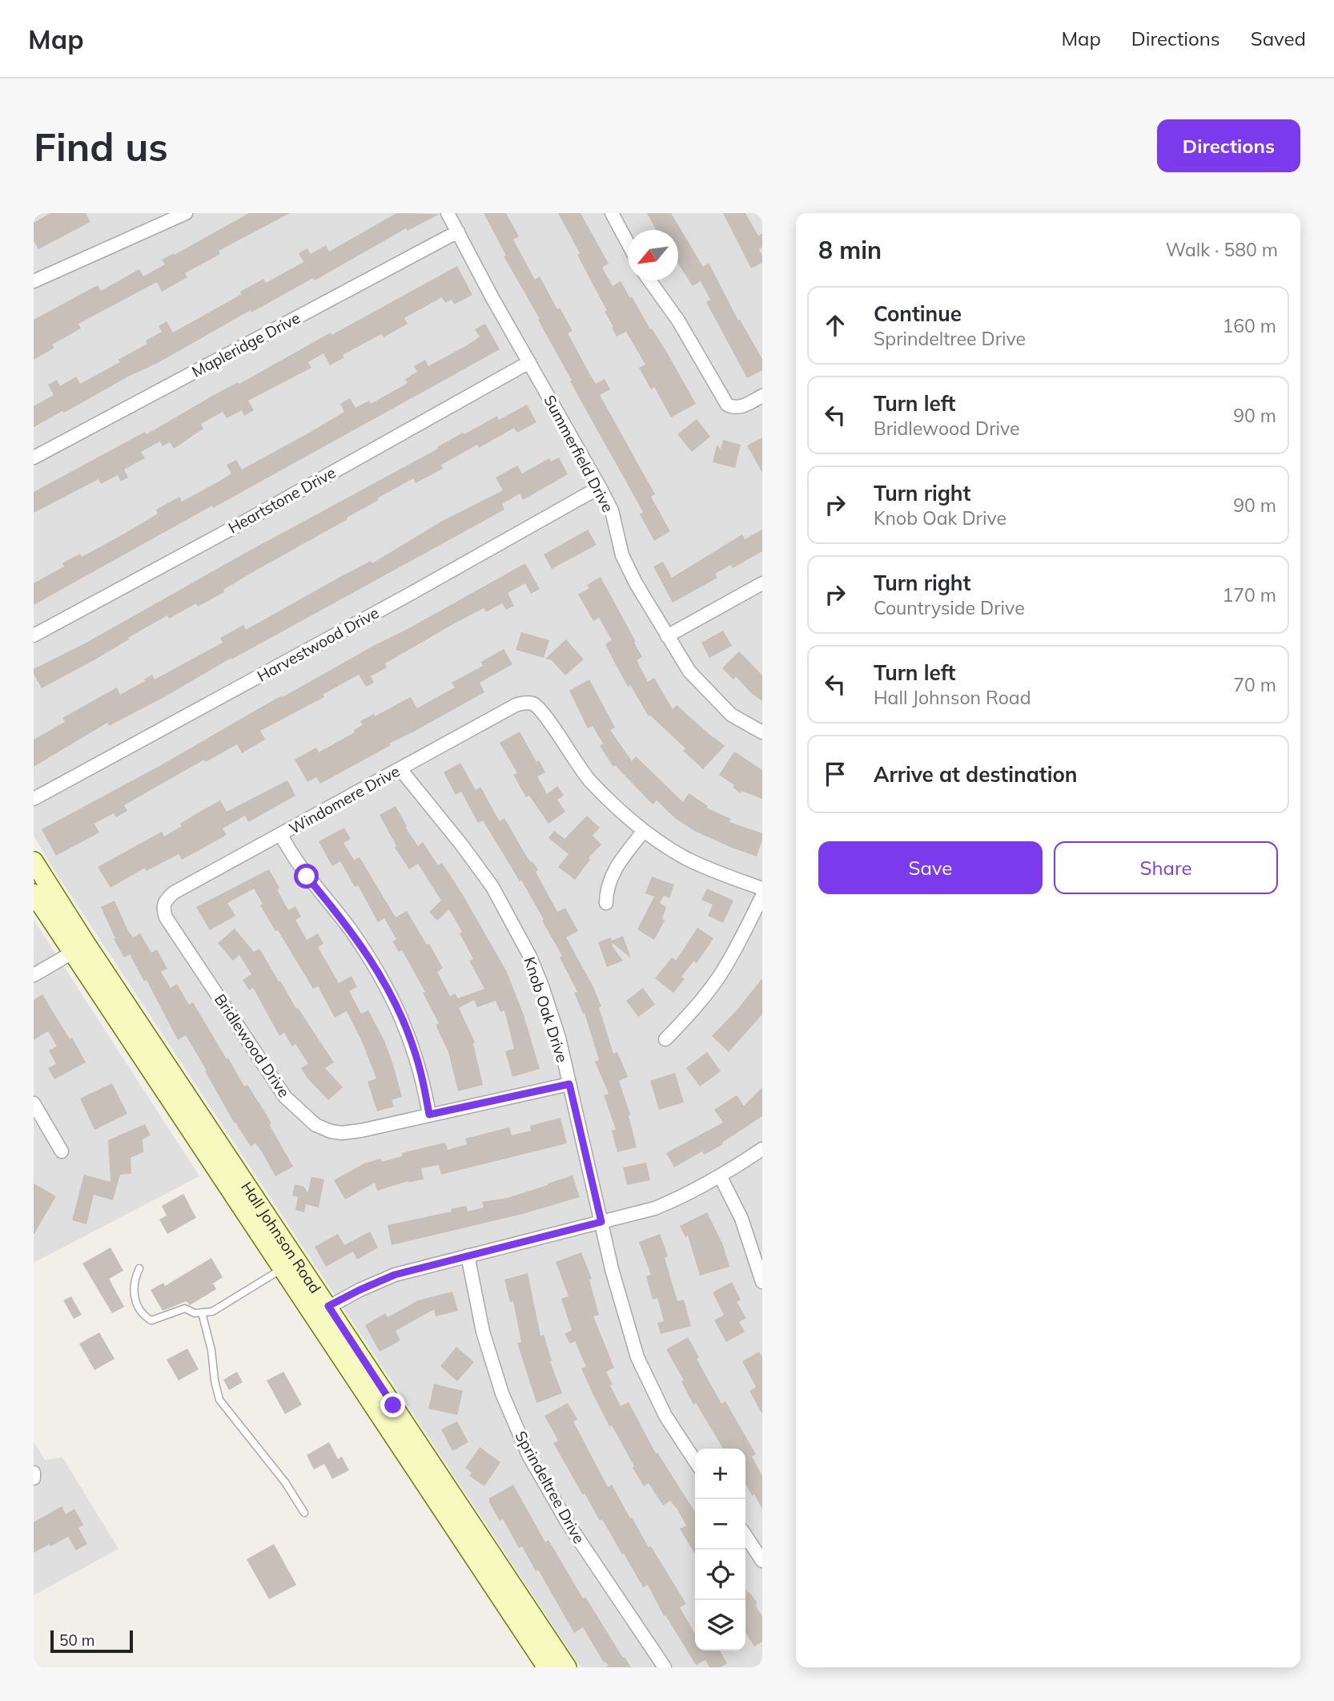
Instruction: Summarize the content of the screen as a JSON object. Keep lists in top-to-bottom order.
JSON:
{
  "streets": {
    "main road": ["Hall Johnson Road"],
    "street": [
      "Mapleridge Drive",
      "Summerfield Drive",
      "Heartstone Drive",
      "Harvestwood Drive",
      "Windomere Drive",
      "Knob Oak Drive",
      "Bridlewood Drive",
      "Sprindeltree Drive"
    ]
  },
  "crossings": [
    ["Mapleridge Drive", "Summerfield Drive"],
    ["Summerfield Drive", "Heartstone Drive"],
    ["Summerfield Drive", "Harvestwood Drive"],
    ["Windomere Drive", "Knob Oak Drive"],
    ["Windomere Drive", "Bridlewood Drive"],
    ["Knob Oak Drive", "Bridlewood Drive"]
  ],
  "scale_bar": "50 m",
  "north": "bottom left",
  "page": {
    "header": "Map",
    "nav": ["Map", "Directions", "Saved"],
    "buttons": [
      "Directions",
      ["Save", "Share"]
    ],
    "title": "Find us",
    "heading": ["8 min", "Walk · 580 m"],
    "list": [
      ["Continue", "Sprindeltree Drive", "160 m"],
      ["Turn left", "Bridlewood Drive", "90 m"],
      ["Turn right", "Knob Oak Drive", "90 m"],
      ["Turn right", "Countryside Drive", "170 m"],
      ["Turn left", "Hall Johnson Road", "70 m"],
      "Arrive at destination"
    ],
    "map_buttons": ["+", "−"],
    "scale": "50 m"
  }
}
